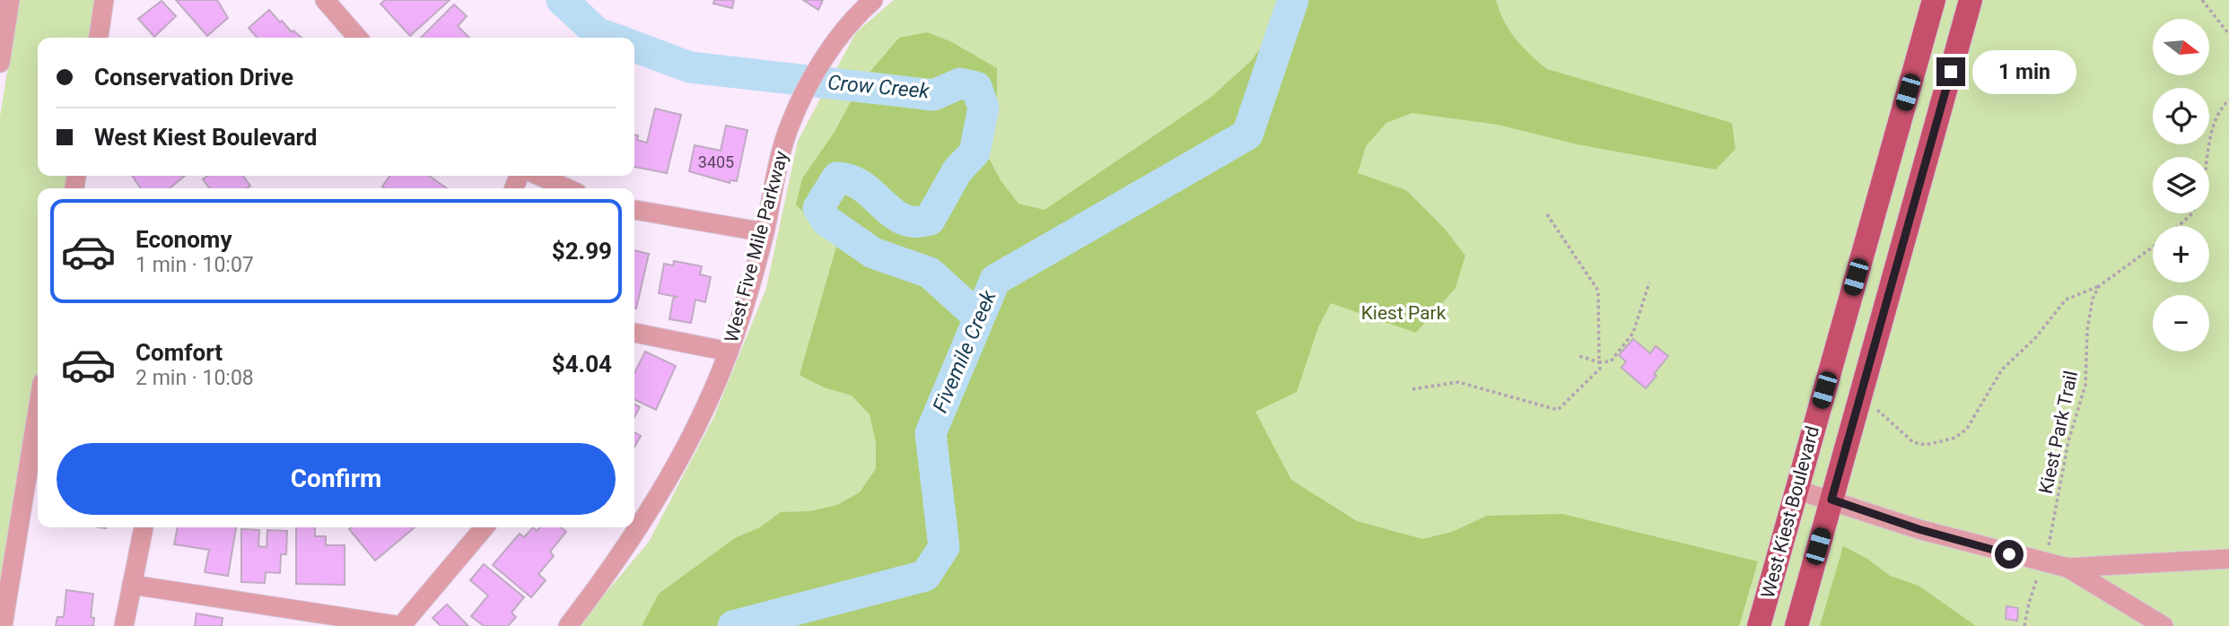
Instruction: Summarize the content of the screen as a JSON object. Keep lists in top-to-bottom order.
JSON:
{
  "streets": {
    "main road": ["West Kiest Boulevard"],
    "street": ["West Five Mile Parkway"],
    "path": ["Kiest Park Trail"]
  },
  "water": ["Crow Creek", "Fivemile Creek"],
  "parks": ["Kiest Park"],
  "house_numbers": ["3405"],
  "north": "right",
  "page": {
    "map_buttons": ["+", "−"],
    "banner": ["Conservation Drive", "West Kiest Boulevard"],
    "bubble": "1 min",
    "list": [
      {
        "name": "Economy",
        "note": "1 min · 10:07",
        "value": "$2.99"
      },
      {
        "name": "Comfort",
        "note": "2 min · 10:08",
        "value": "$4.04"
      }
    ],
    "buttons": "Confirm"
  }
}
